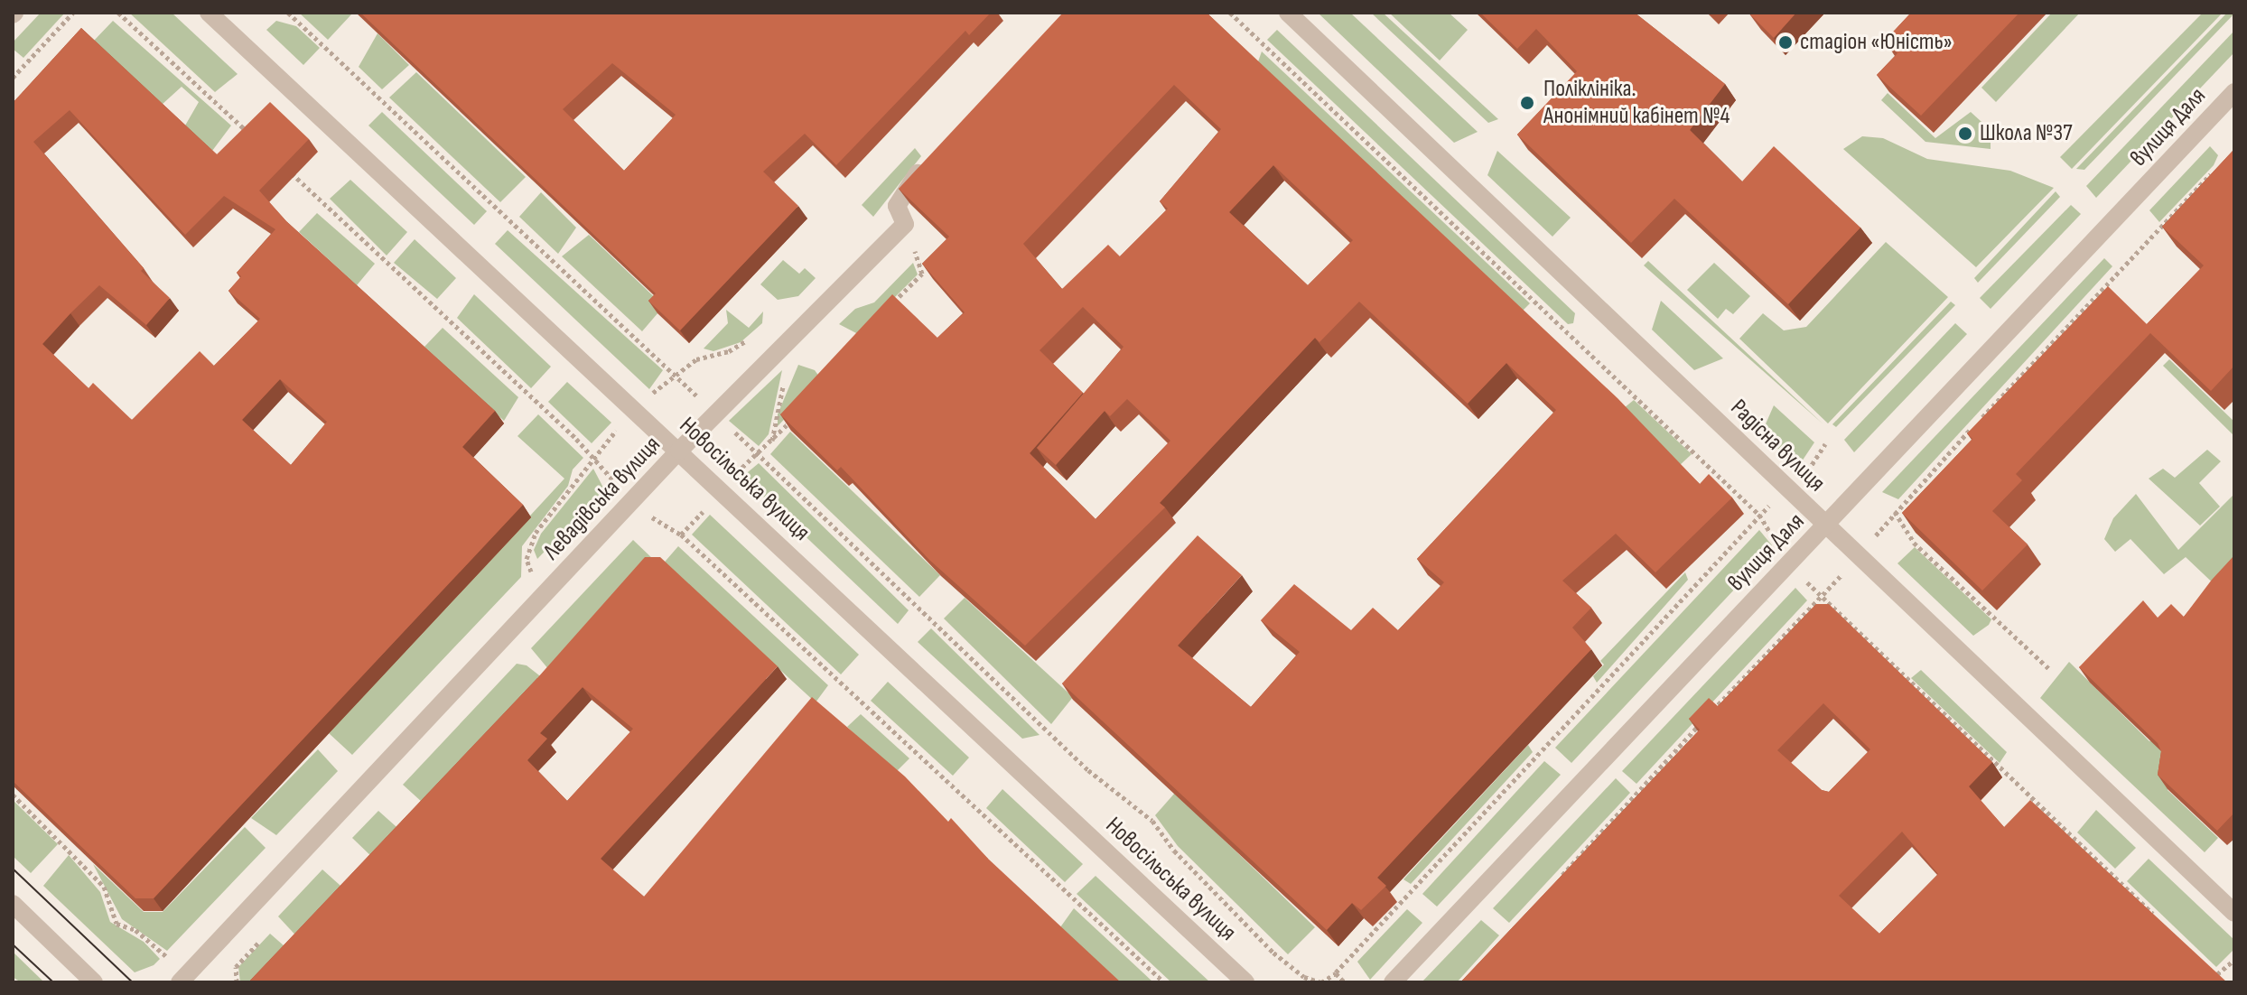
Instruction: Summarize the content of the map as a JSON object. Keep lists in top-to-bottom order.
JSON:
{
  "streets": {
    "street": [
      "вулиця Даля",
      "Радісна вулиця",
      "Новосільська вулиця",
      "Левадівська вулиця"
    ]
  },
  "crossings": [
    ["вулиця Даля", "Радісна вулиця"],
    ["Новосільська вулиця", "Левадівська вулиця"]
  ],
  "places": ["стадіон «Юність»", "Поліклініка. Анонімний кабінет №4", "Школа №37"]
}
